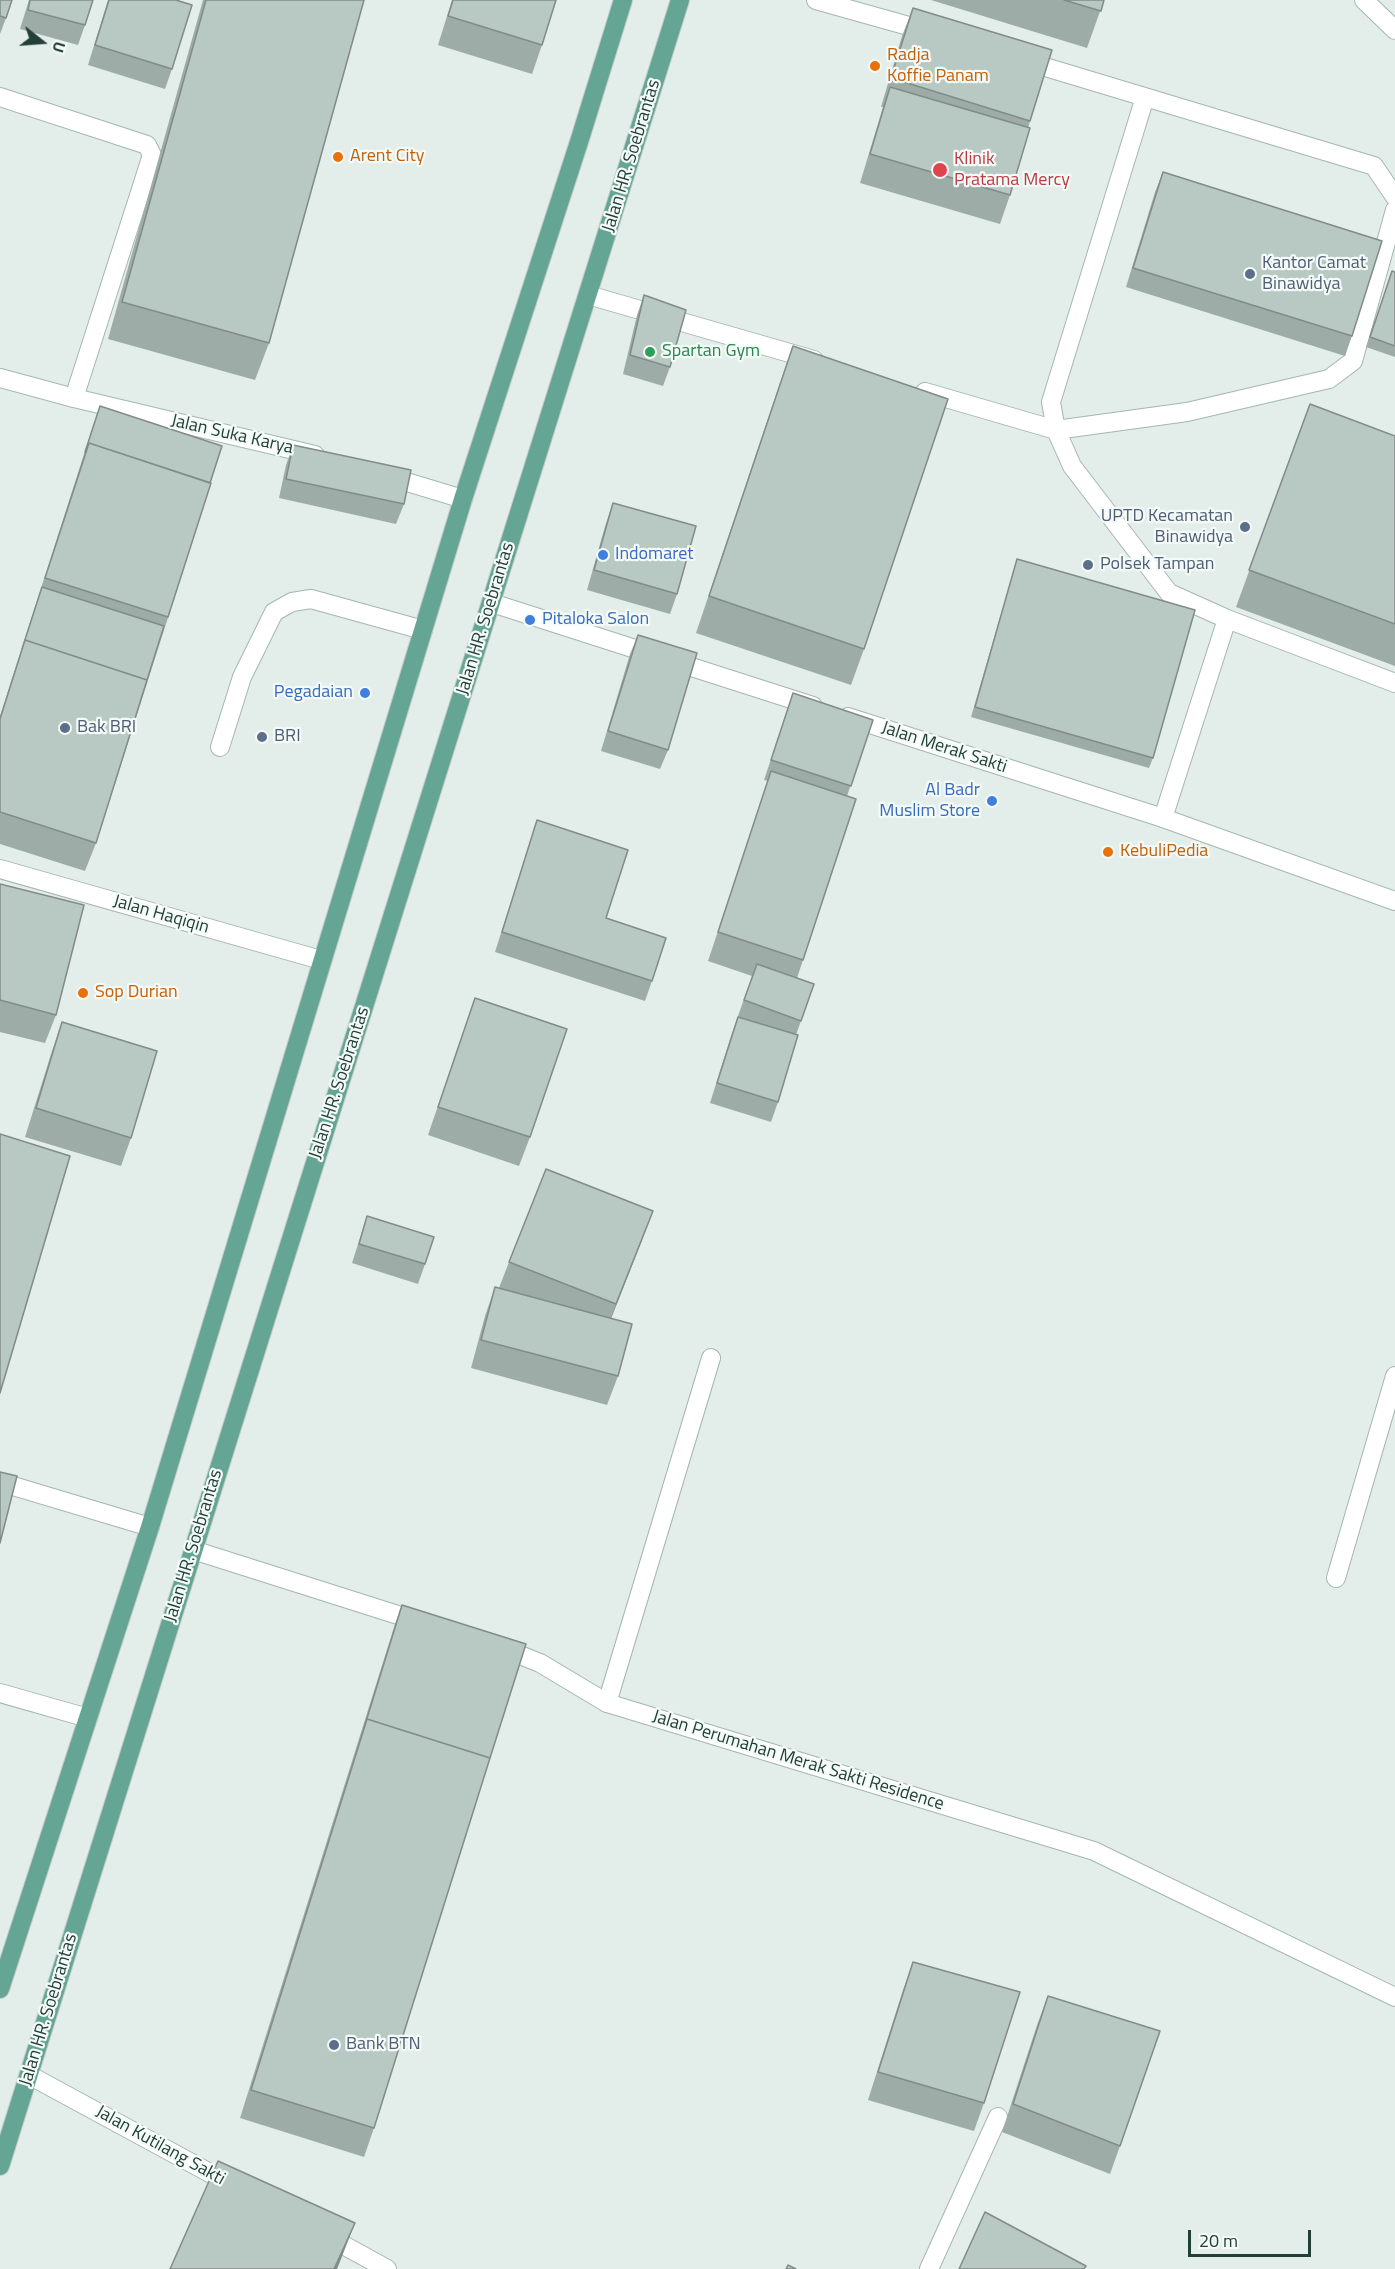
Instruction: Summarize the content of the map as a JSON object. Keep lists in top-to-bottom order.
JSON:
{
  "streets": {
    "main road": ["Jalan HR. Soebrantas"],
    "street": [
      "Jalan Suka Karya",
      "Jalan Merak Sakti",
      "Jalan Haqiqin",
      "Jalan Perumahan Merak Sakti Residence",
      "Jalan Kutilang Sakti"
    ]
  },
  "crossings": [
    ["Jalan HR. Soebrantas", "Jalan Merak Sakti"],
    ["Jalan HR. Soebrantas", "Jalan Kutilang Sakti"]
  ],
  "places": [
    "Radja Koffie Panam",
    "Arent City",
    "Klinik Pratama Mercy",
    "Kantor Camat Binawidya",
    "Spartan Gym",
    "UPTD Kecamatan Binawidya",
    "Indomaret",
    "Polsek Tampan",
    "Pitaloka Salon",
    "Pegadaian",
    "Bak BRI",
    "BRI",
    "Al Badr Muslim Store",
    "KebuliPedia",
    "Sop Durian",
    "Bank BTN"
  ],
  "scale_bar": "20 m",
  "north": "right"
}
